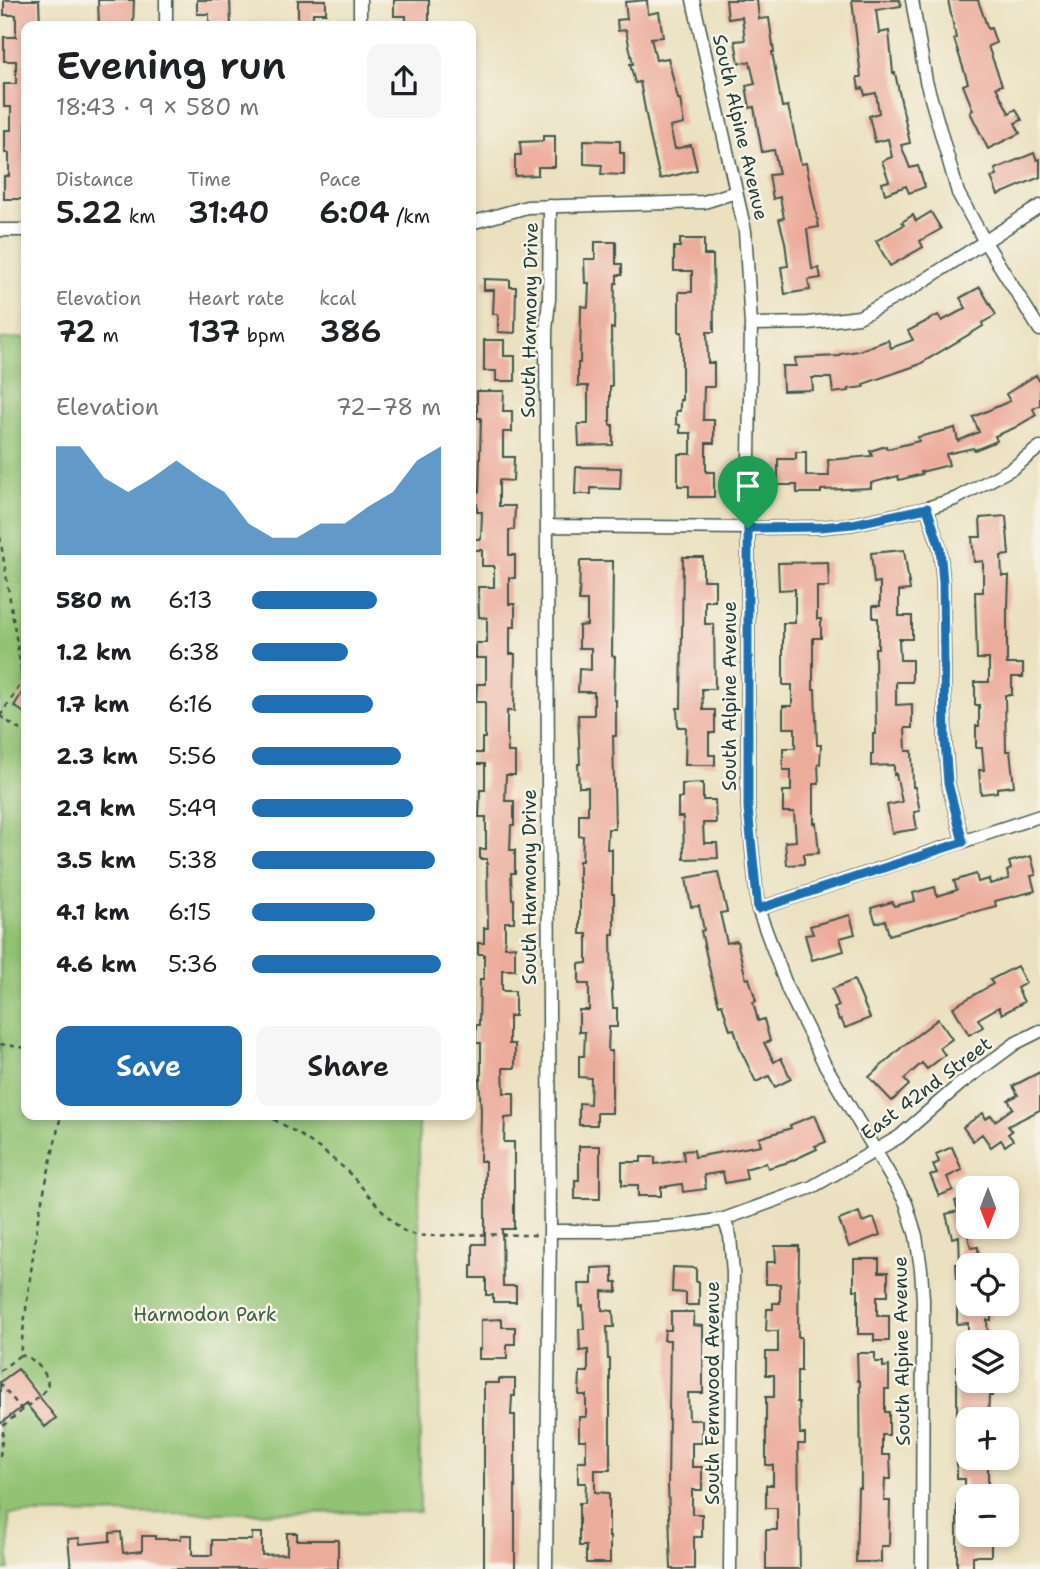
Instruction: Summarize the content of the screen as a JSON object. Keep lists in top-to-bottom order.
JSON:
{
  "streets": {
    "street": [
      "South Alpine Avenue",
      "South Harmony Drive",
      "East 42nd Street",
      "South Fernwood Avenue"
    ]
  },
  "crossings": [
    ["South Alpine Avenue", "East 42nd Street"],
    ["South Harmony Drive", "East 42nd Street"],
    ["East 42nd Street", "South Fernwood Avenue"]
  ],
  "parks": ["Harmodon Park"],
  "north": "bottom",
  "page": {
    "heading": ["Evening run", "18:43 · 9 × 580 m"],
    "stats": [
      ["Distance", "5.22 km"],
      ["Time", "31:40"],
      ["Pace", "6:04 /km"],
      ["Elevation", "72 m"],
      ["Heart rate", "137 bpm"],
      ["kcal", "386"]
    ],
    "chart": ["Elevation", "72–78 m"],
    "list": [
      {
        "name": "580 m",
        "note": "6:13"
      },
      {
        "name": "1.2 km",
        "note": "6:38"
      },
      {
        "name": "1.7 km",
        "note": "6:16"
      },
      {
        "name": "2.3 km",
        "note": "5:56"
      },
      {
        "name": "2.9 km",
        "note": "5:49"
      },
      {
        "name": "3.5 km",
        "note": "5:38"
      },
      {
        "name": "4.1 km",
        "note": "6:15"
      },
      {
        "name": "4.6 km",
        "note": "5:36"
      }
    ],
    "buttons": ["Save", "Share"],
    "map_buttons": ["+", "−"]
  }
}
